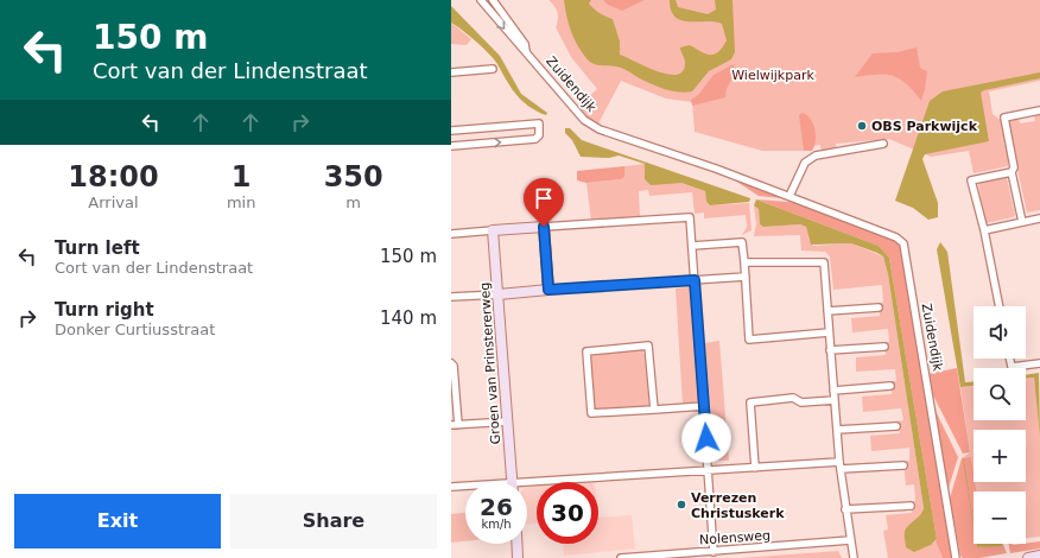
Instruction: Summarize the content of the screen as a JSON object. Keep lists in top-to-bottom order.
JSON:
{
  "streets": {
    "street": ["Zuidendijk", "Groen van Prinstererweg", "Nolensweg"]
  },
  "parks": ["Wielwijkpark"],
  "places": ["OBS Parkwijck", "Verrezen Christuskerk"],
  "page": {
    "turn": ["150 m", "Cort van der Lindenstraat"],
    "eta": [
      "18:00",
      "Arrival",
      "1",
      "min",
      "350",
      "m"
    ],
    "list": [
      {
        "name": "Turn left",
        "note": "Cort van der Lindenstraat",
        "value": "150 m"
      },
      {
        "name": "Turn right",
        "note": "Donker Curtiusstraat",
        "value": "140 m"
      }
    ],
    "map_buttons": ["+", "−"],
    "speed": "26 km/h",
    "limit": "30",
    "buttons": ["Exit", "Share"]
  }
}
